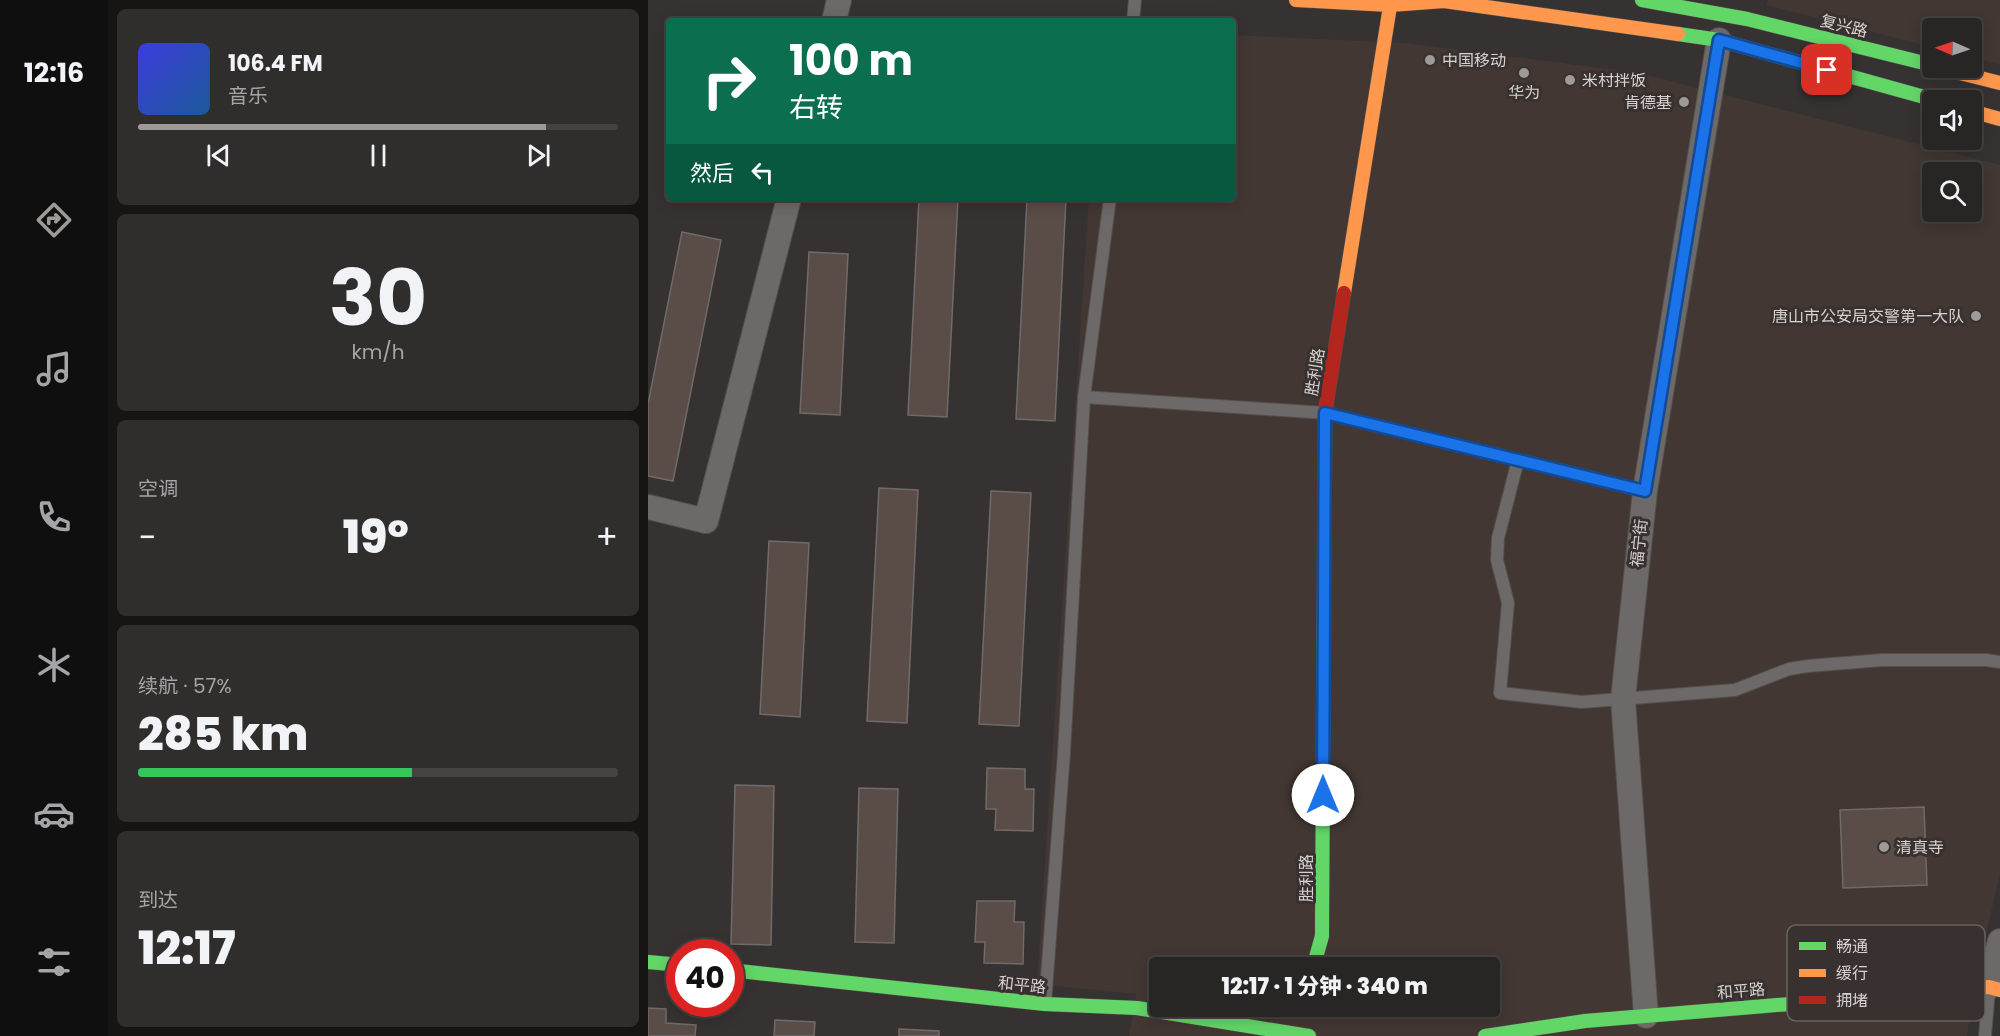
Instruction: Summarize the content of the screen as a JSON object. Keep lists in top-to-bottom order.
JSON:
{
  "streets": {
    "street": [
      "复兴路",
      "胜利路",
      "福宁街",
      "和平路"
    ]
  },
  "crossings": [
    ["福宁街", "和平路"]
  ],
  "places": [
    "中国移动",
    "华为",
    "米村拌饭",
    "肯德基",
    "唐山市公安局交警第一大队",
    "清真寺"
  ],
  "legend": ["畅通", "缓行", "拥堵"],
  "north": "left",
  "page": {
    "tabs": "12:16",
    "turn": ["100 m", "右转"],
    "song": ["106.4 FM", "音乐"],
    "then": "然后",
    "tile": [
      ["30", "km/h"],
      "空调",
      ["续航 · 57%", "285 km"],
      ["到达", "12:17"]
    ],
    "heat": ["−", "19°", "+"],
    "limit": "40",
    "trip": "12:17 · 1 分钟 · 340 m"
  }
}
